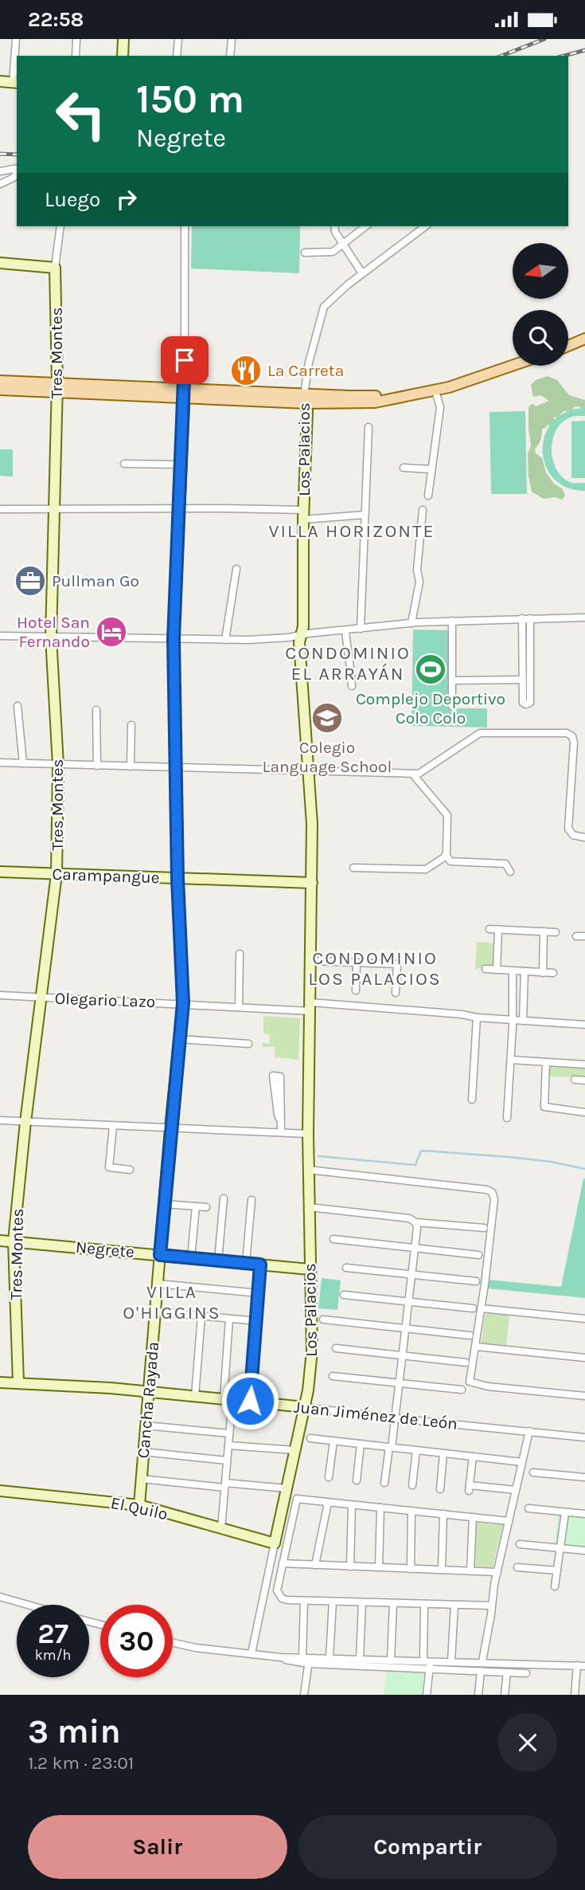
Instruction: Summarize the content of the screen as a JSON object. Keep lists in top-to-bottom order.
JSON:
{
  "streets": {
    "main road": [
      "Tres Montes",
      "Los Palacios",
      "Carampangue",
      "Negrete",
      "Cancha Rayada",
      "Juan Jiménez de León",
      "El Quilo"
    ],
    "street": ["Olegario Lazo"]
  },
  "crossings": [
    ["Tres Montes", "Carampangue"],
    ["Tres Montes", "Olegario Lazo"],
    ["Tres Montes", "Negrete"],
    ["Tres Montes", "Juan Jiménez de León"],
    ["Los Palacios", "Carampangue"],
    ["Los Palacios", "Olegario Lazo"],
    ["Los Palacios", "Negrete"],
    ["Los Palacios", "Juan Jiménez de León"],
    ["Los Palacios", "El Quilo"],
    ["Carampangue", "Cancha Rayada"],
    ["Olegario Lazo", "Cancha Rayada"],
    ["Negrete", "Cancha Rayada"],
    ["Cancha Rayada", "Juan Jiménez de León"],
    ["Cancha Rayada", "El Quilo"]
  ],
  "districts": [
    "VILLA HORIZONTE",
    "CONDOMINIO EL ARRAYÁN",
    "CONDOMINIO LOS PALACIOS",
    "VILLA O'HIGGINS"
  ],
  "places": {
    "restaurant": ["La Carreta"],
    "office": ["Pullman Go"],
    "hotel": ["Hotel San Fernando"],
    "sports": ["Complejo Deportivo Colo Colo"],
    "school or university": ["Colegio Language School"]
  },
  "north": "left",
  "page": {
    "status": "22:58",
    "turn": ["150 m", "Negrete"],
    "then": "Luego",
    "speed": "27 km/h",
    "limit": "30",
    "heading": ["3 min", "1.2 km · 23:01"],
    "buttons": ["Salir", "Compartir"]
  }
}
